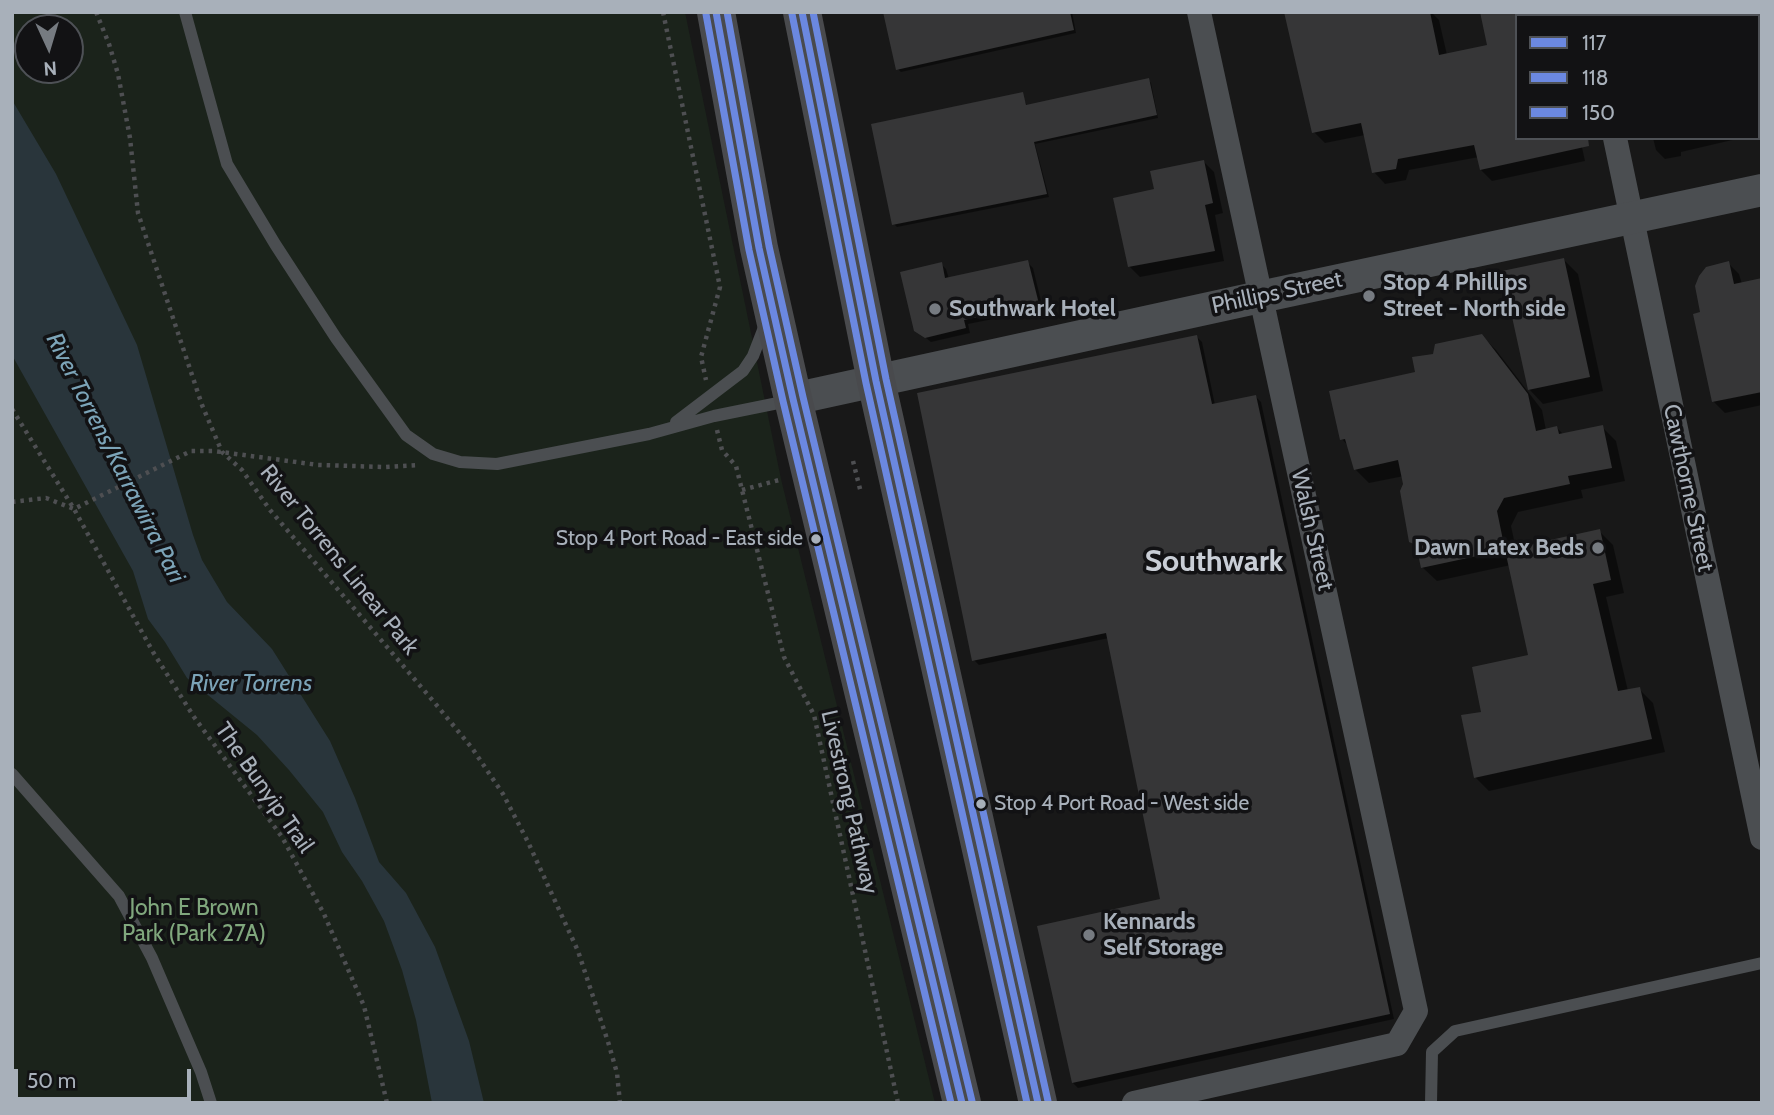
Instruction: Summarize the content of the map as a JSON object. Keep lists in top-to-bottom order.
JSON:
{
  "streets": {
    "street": ["Phillips Street", "Cawthorne Street", "Walsh Street"],
    "path": ["River Torrens Linear Park", "The Bunyip Trail", "Livestrong Pathway"]
  },
  "crossings": [
    ["Phillips Street", "Cawthorne Street"],
    ["Phillips Street", "Walsh Street"]
  ],
  "districts": ["Southwark"],
  "water": ["River Torrens/Karrawirra Pari", "River Torrens"],
  "parks": ["John E Brown Park (Park 27A)"],
  "places": [
    "Stop 4 Phillips Street - North side",
    "Southwark Hotel",
    "Stop 4 Port Road - East side",
    "Dawn Latex Beds",
    "Stop 4 Port Road - West side",
    "Kennards Self Storage"
  ],
  "lines": ["transit line 117", "transit line 150", "transit line 118"],
  "legend": ["117", "118", "150"],
  "scale_bar": "50 m",
  "north": "bottom"
}
